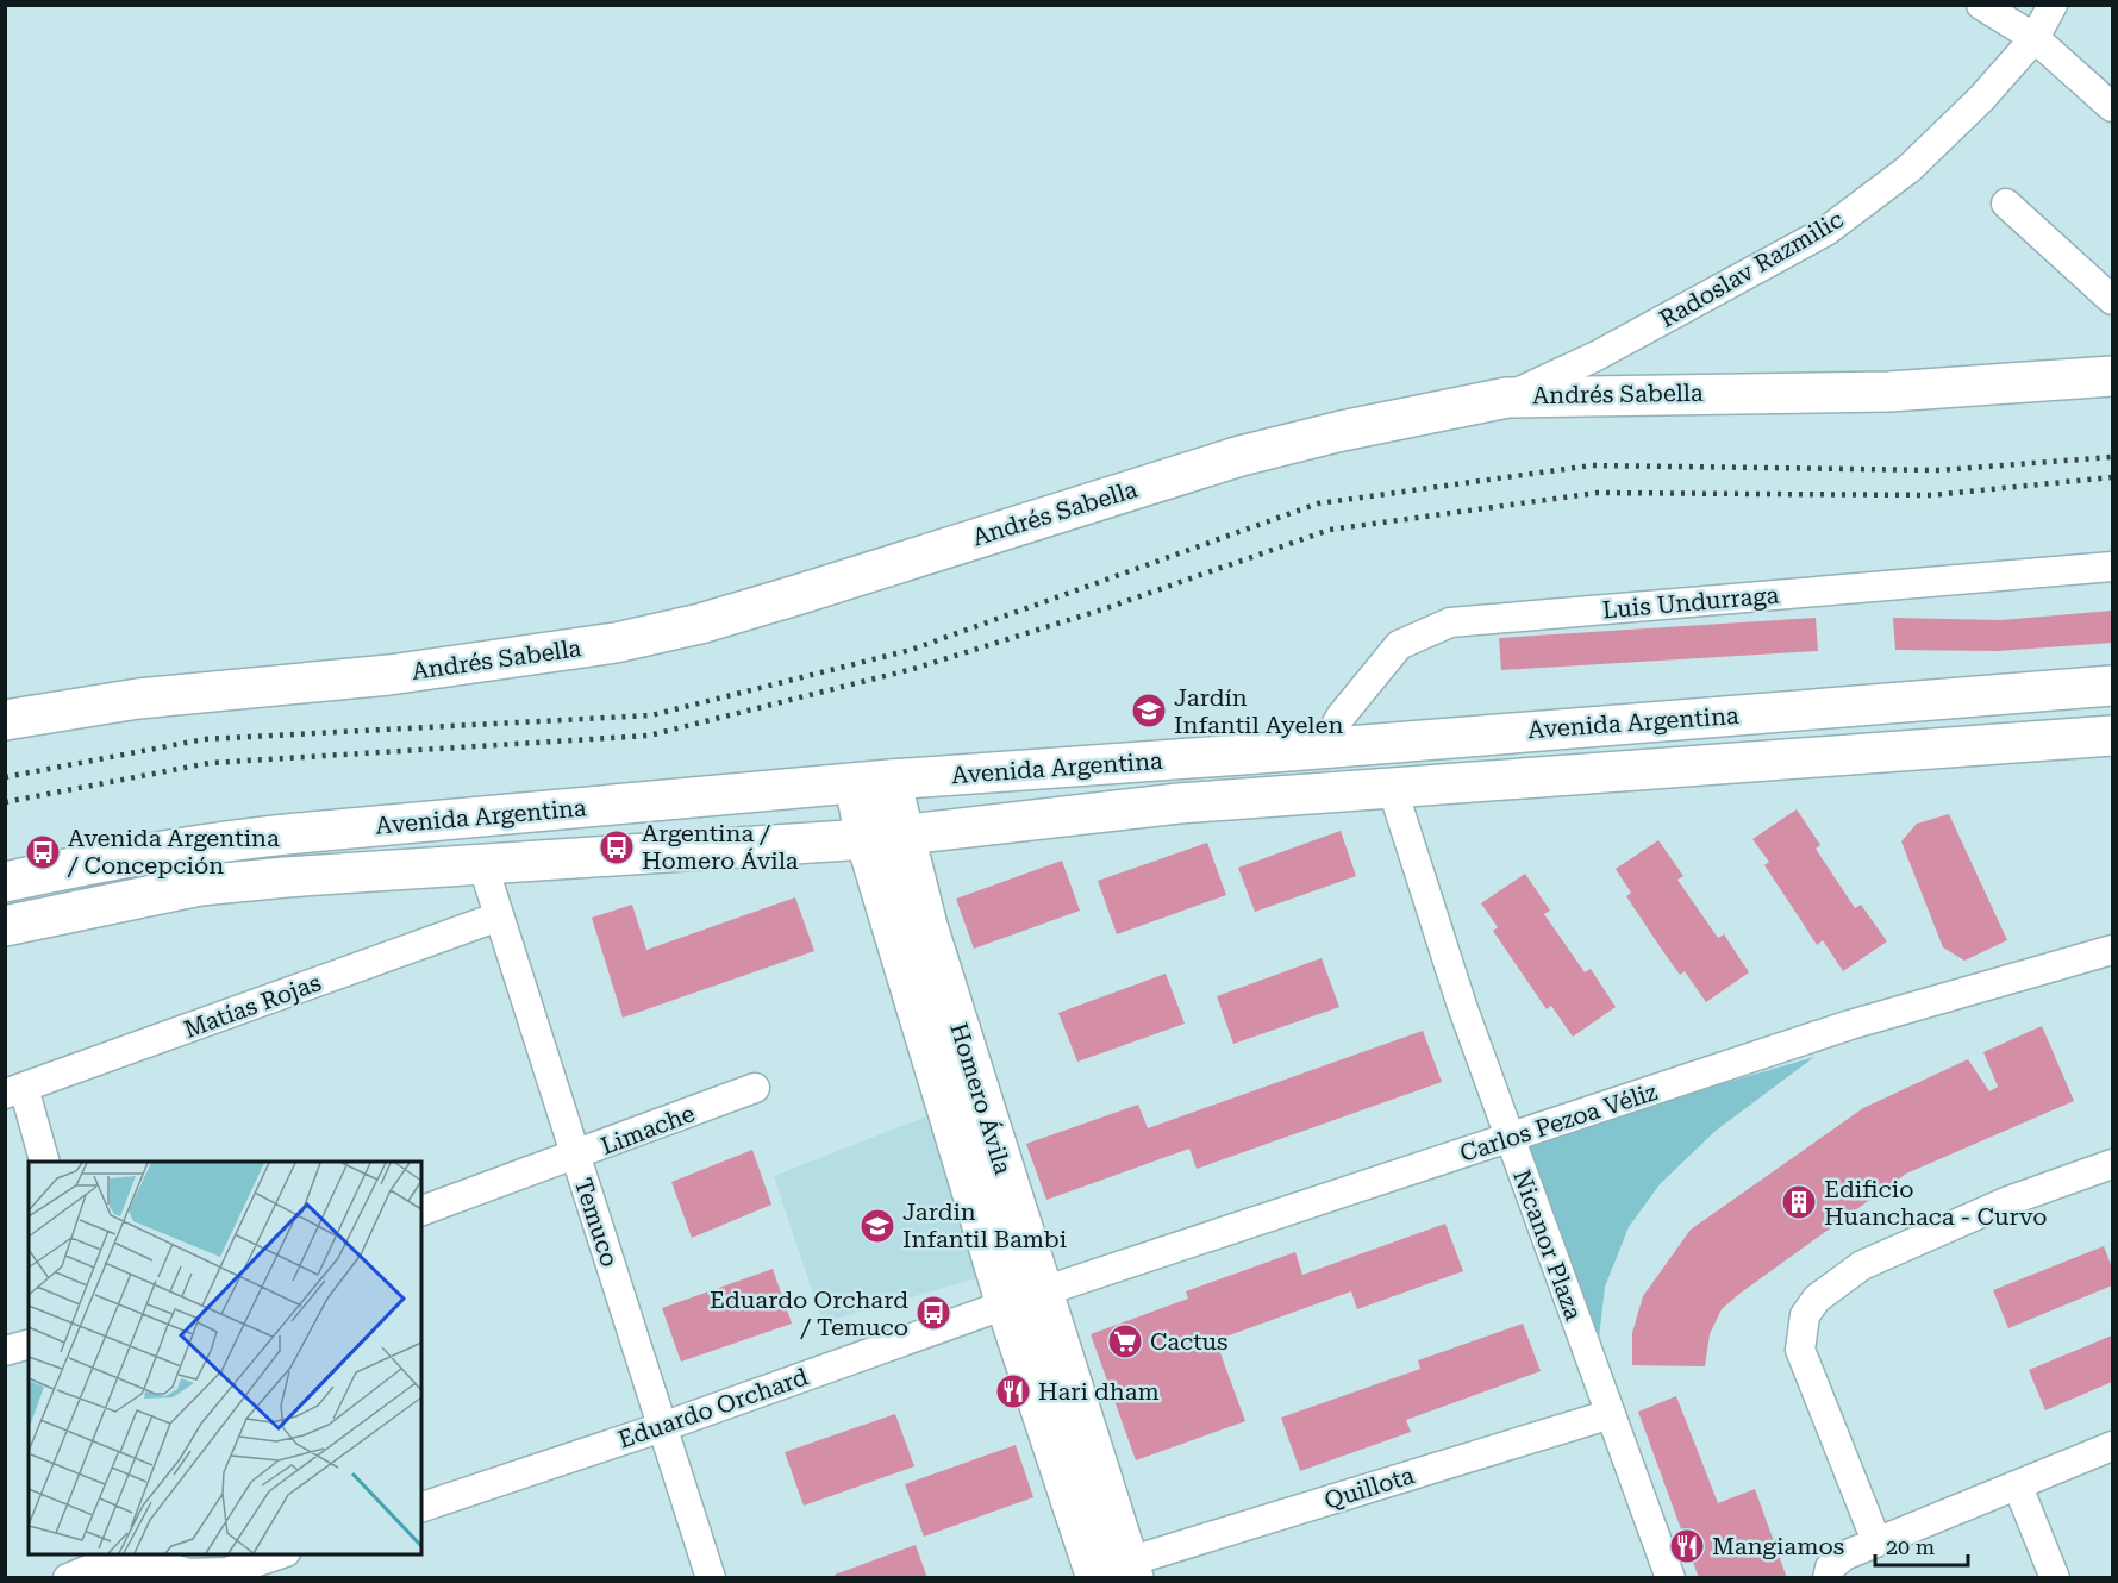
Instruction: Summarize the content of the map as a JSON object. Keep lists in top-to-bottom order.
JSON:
{
  "streets": {
    "main road": ["Andrés Sabella", "Avenida Argentina", "Homero Ávila"],
    "street": [
      "Radoslav Razmilic",
      "Luis Undurraga",
      "Matías Rojas",
      "Carlos Pezoa Véliz",
      "Limache",
      "Temuco",
      "Nicanor Plaza",
      "Eduardo Orchard",
      "Quillota"
    ]
  },
  "crossings": [
    ["Radoslav Razmilic", "Andrés Sabella"],
    ["Luis Undurraga", "Avenida Argentina"],
    ["Avenida Argentina", "Homero Ávila"],
    ["Avenida Argentina", "Temuco"],
    ["Avenida Argentina", "Nicanor Plaza"],
    ["Matías Rojas", "Temuco"],
    ["Homero Ávila", "Carlos Pezoa Véliz"],
    ["Homero Ávila", "Eduardo Orchard"],
    ["Homero Ávila", "Quillota"],
    ["Carlos Pezoa Véliz", "Nicanor Plaza"],
    ["Carlos Pezoa Véliz", "Eduardo Orchard"],
    ["Limache", "Temuco"],
    ["Temuco", "Eduardo Orchard"],
    ["Nicanor Plaza", "Quillota"]
  ],
  "places": {
    "school or university": ["Jardín Infantil Ayelen", "Jardin Infantil Bambi"],
    "bus stop": ["Argentina / Homero Ávila", "Avenida Argentina / Concepción", "Eduardo Orchard / Temuco"],
    "building": ["Edificio Huanchaca - Curvo"],
    "supermarket": ["Cactus"],
    "restaurant": ["Hari dham", "Mangiamos"]
  },
  "scale_bar": "20 m"
}
